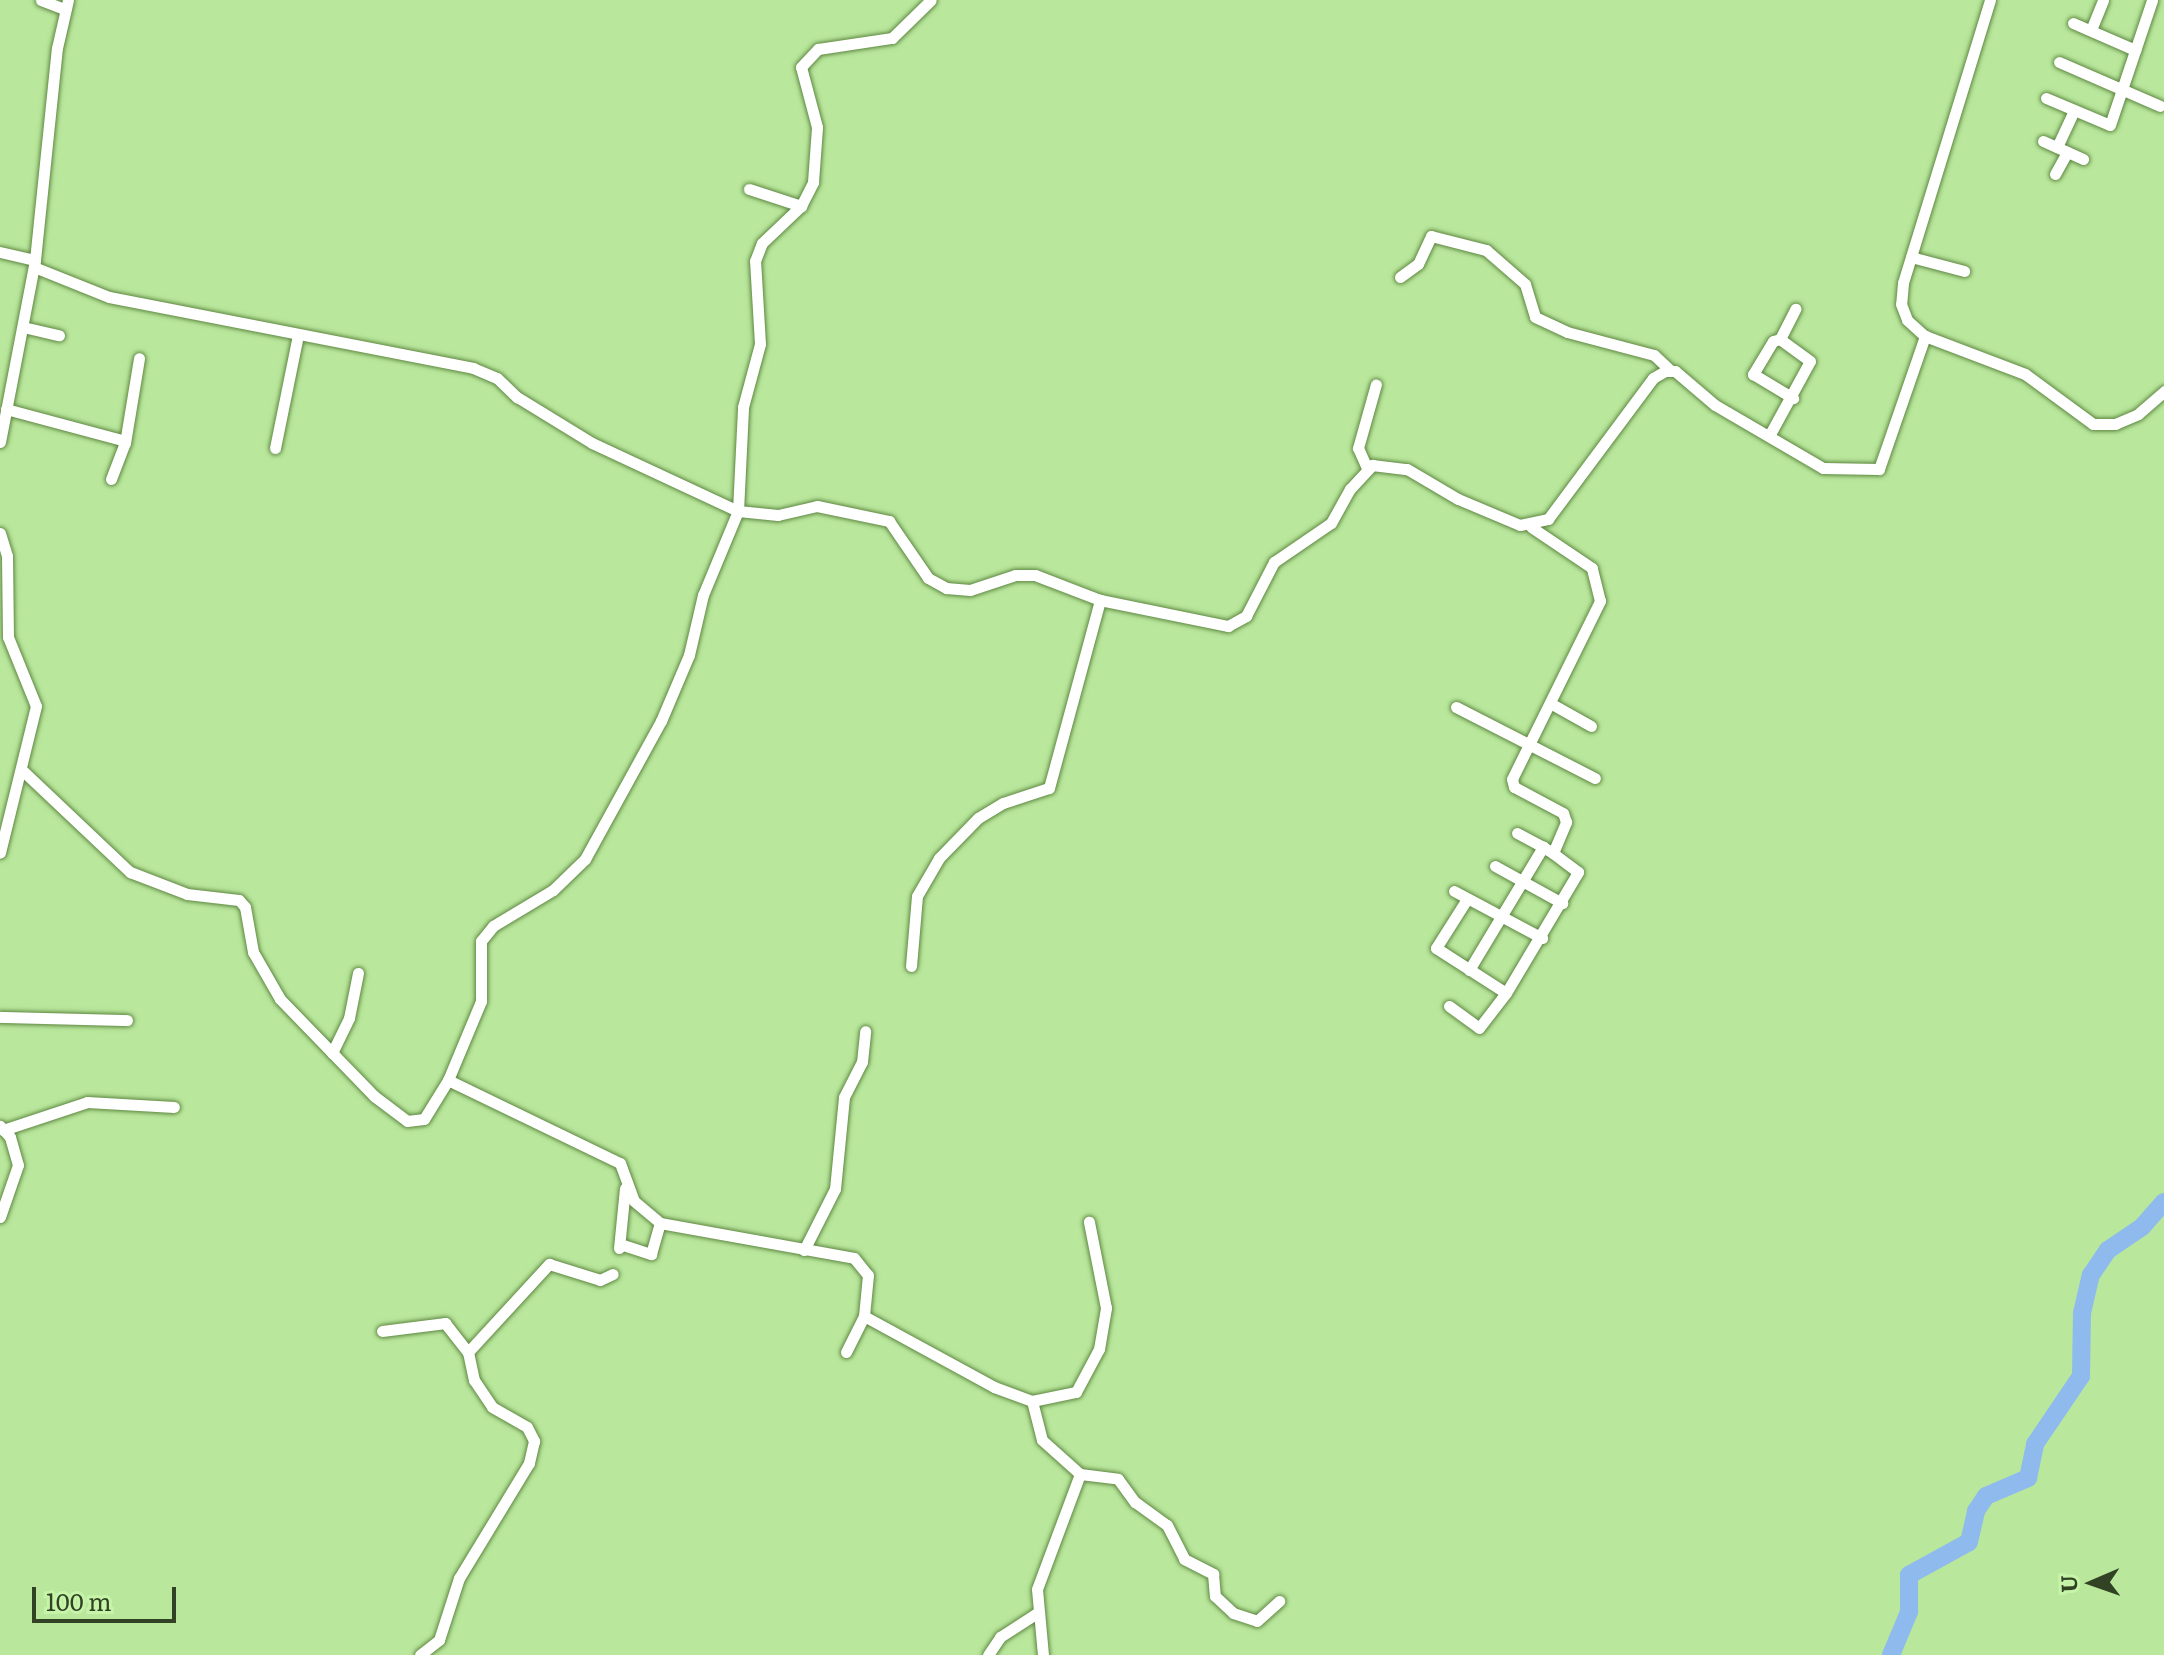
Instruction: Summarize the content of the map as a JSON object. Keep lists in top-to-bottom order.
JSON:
{
  "scale_bar": "100 m",
  "north": "left"
}
